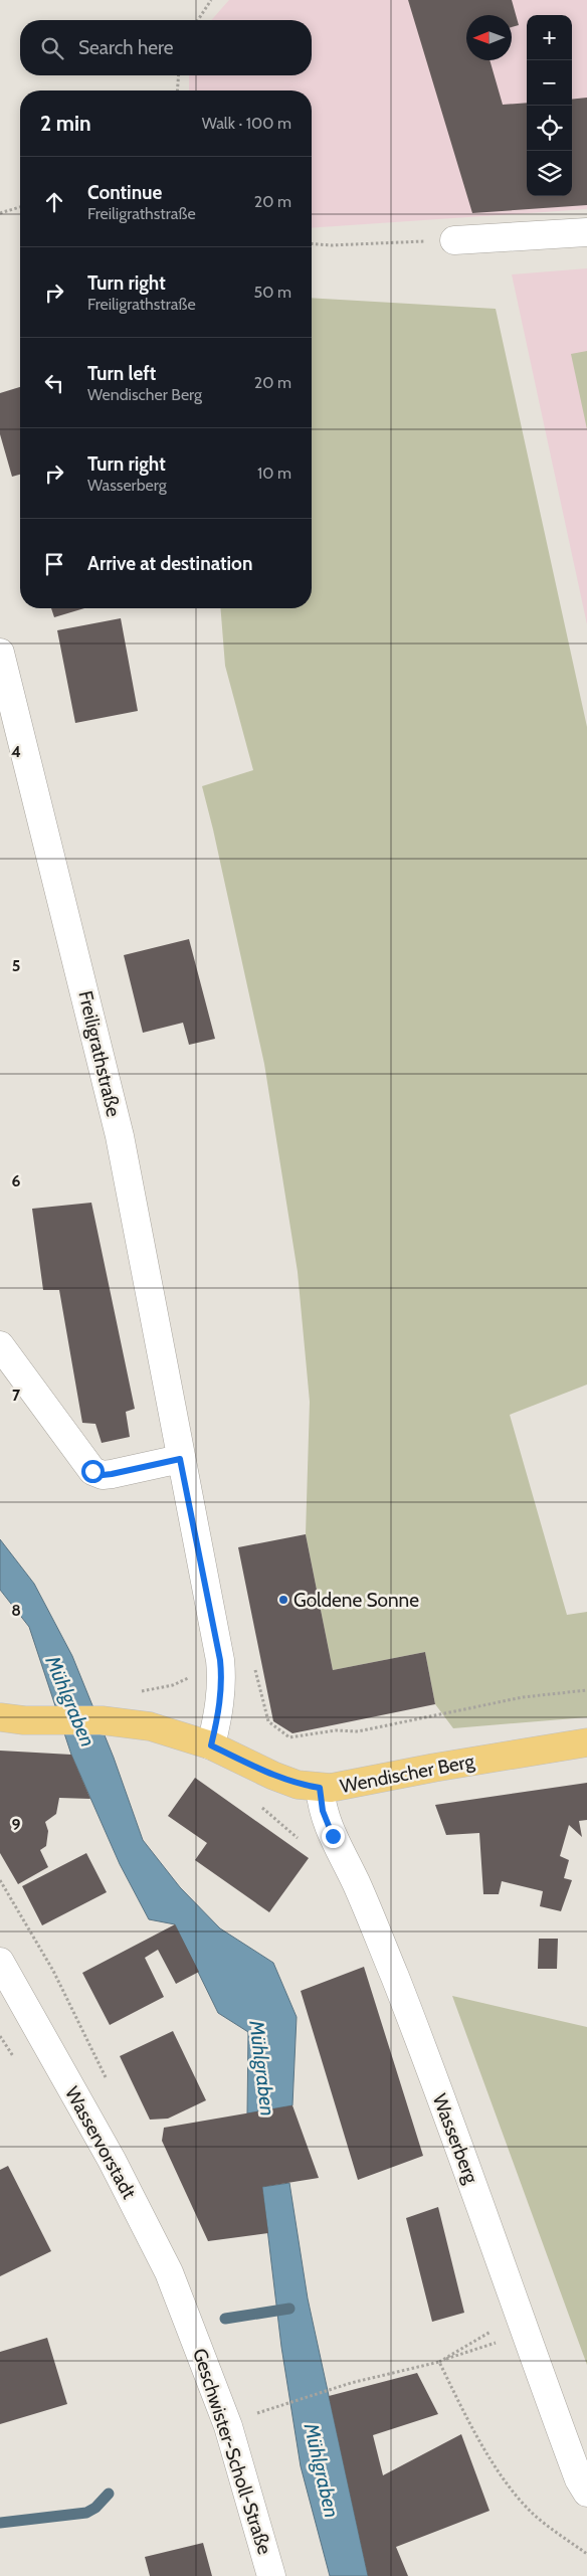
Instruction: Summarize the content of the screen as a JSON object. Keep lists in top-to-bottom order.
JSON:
{
  "streets": {
    "main road": ["Wendischer Berg"],
    "street": [
      "Freiligrathstraße",
      "Wasserberg",
      "Wasservorstadt",
      "Geschwister-Scholl-Straße"
    ]
  },
  "crossings": [
    ["Freiligrathstraße", "Wendischer Berg"],
    ["Wendischer Berg", "Wasserberg"],
    ["Wasservorstadt", "Geschwister-Scholl-Straße"]
  ],
  "water": ["Mühlgraben"],
  "places": ["Goldene Sonne"],
  "north": "left",
  "page": {
    "map_buttons": ["+", "−"],
    "search": "Search here",
    "heading": ["2 min", "Walk · 100 m"],
    "list": [
      ["Continue", "Freiligrathstraße", "20 m"],
      ["Turn right", "Freiligrathstraße", "50 m"],
      ["Turn left", "Wendischer Berg", "20 m"],
      ["Turn right", "Wasserberg", "10 m"],
      "Arrive at destination"
    ]
  },
  "grid": {
    "rows": [
      "4",
      "5",
      "6",
      "7",
      "8",
      "9"
    ]
  }
}
